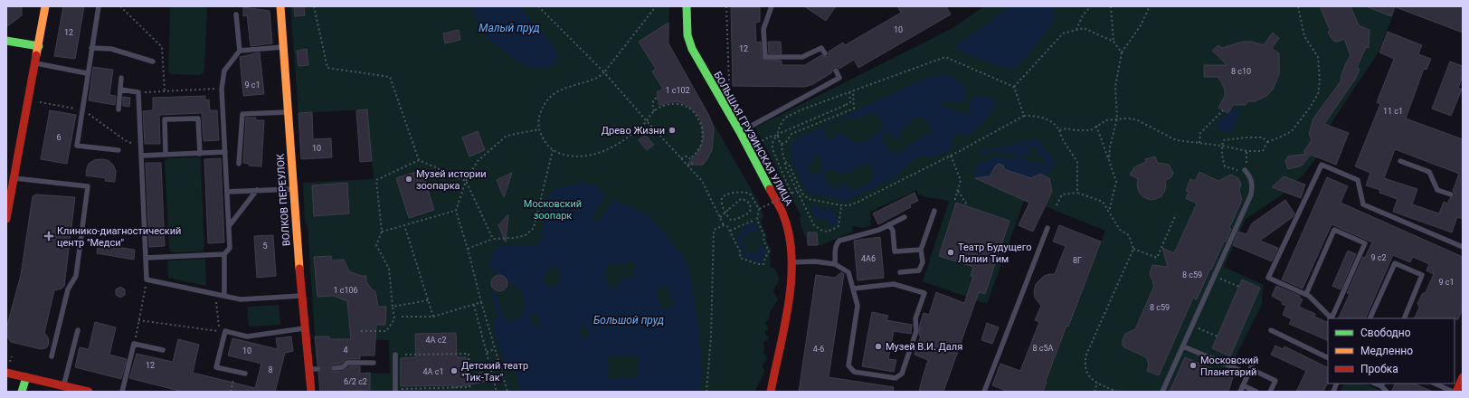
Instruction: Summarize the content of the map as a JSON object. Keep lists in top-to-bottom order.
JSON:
{
  "streets": {
    "street": ["БОЛЬШАЯ ГРУЗИНСКАЯ УЛИЦА", "ВОЛКОВ ПЕРЕУЛОК"]
  },
  "water": ["Малый пруд", "Большой пруд"],
  "parks": ["Московский зоопарк"],
  "places": {
    "other": [
      "Древо Жизни",
      "Музей истории зоопарка",
      "Театр Будущего Лилии Тим",
      "Музей В.И. Даля",
      "Московский Планетарий",
      "Детский театр \"Тик-Так\""
    ],
    "health": ["Клинико-диагностический центр \"Медси\""]
  },
  "house_numbers": [
    "10",
    "12",
    "12",
    "8 с10",
    "9 с1",
    "1 с102",
    "11 с1",
    "6",
    "10",
    "5",
    "9 с2",
    "4А6",
    "8Г",
    "8 с59",
    "9 с1",
    "1 с106",
    "8 с59",
    "4А с2",
    "8 с5А",
    "4-6",
    "4",
    "10",
    "12",
    "8",
    "4А с1",
    "6/2 с2"
  ],
  "legend": ["Свободно", "Медленно", "Пробка"]
}
